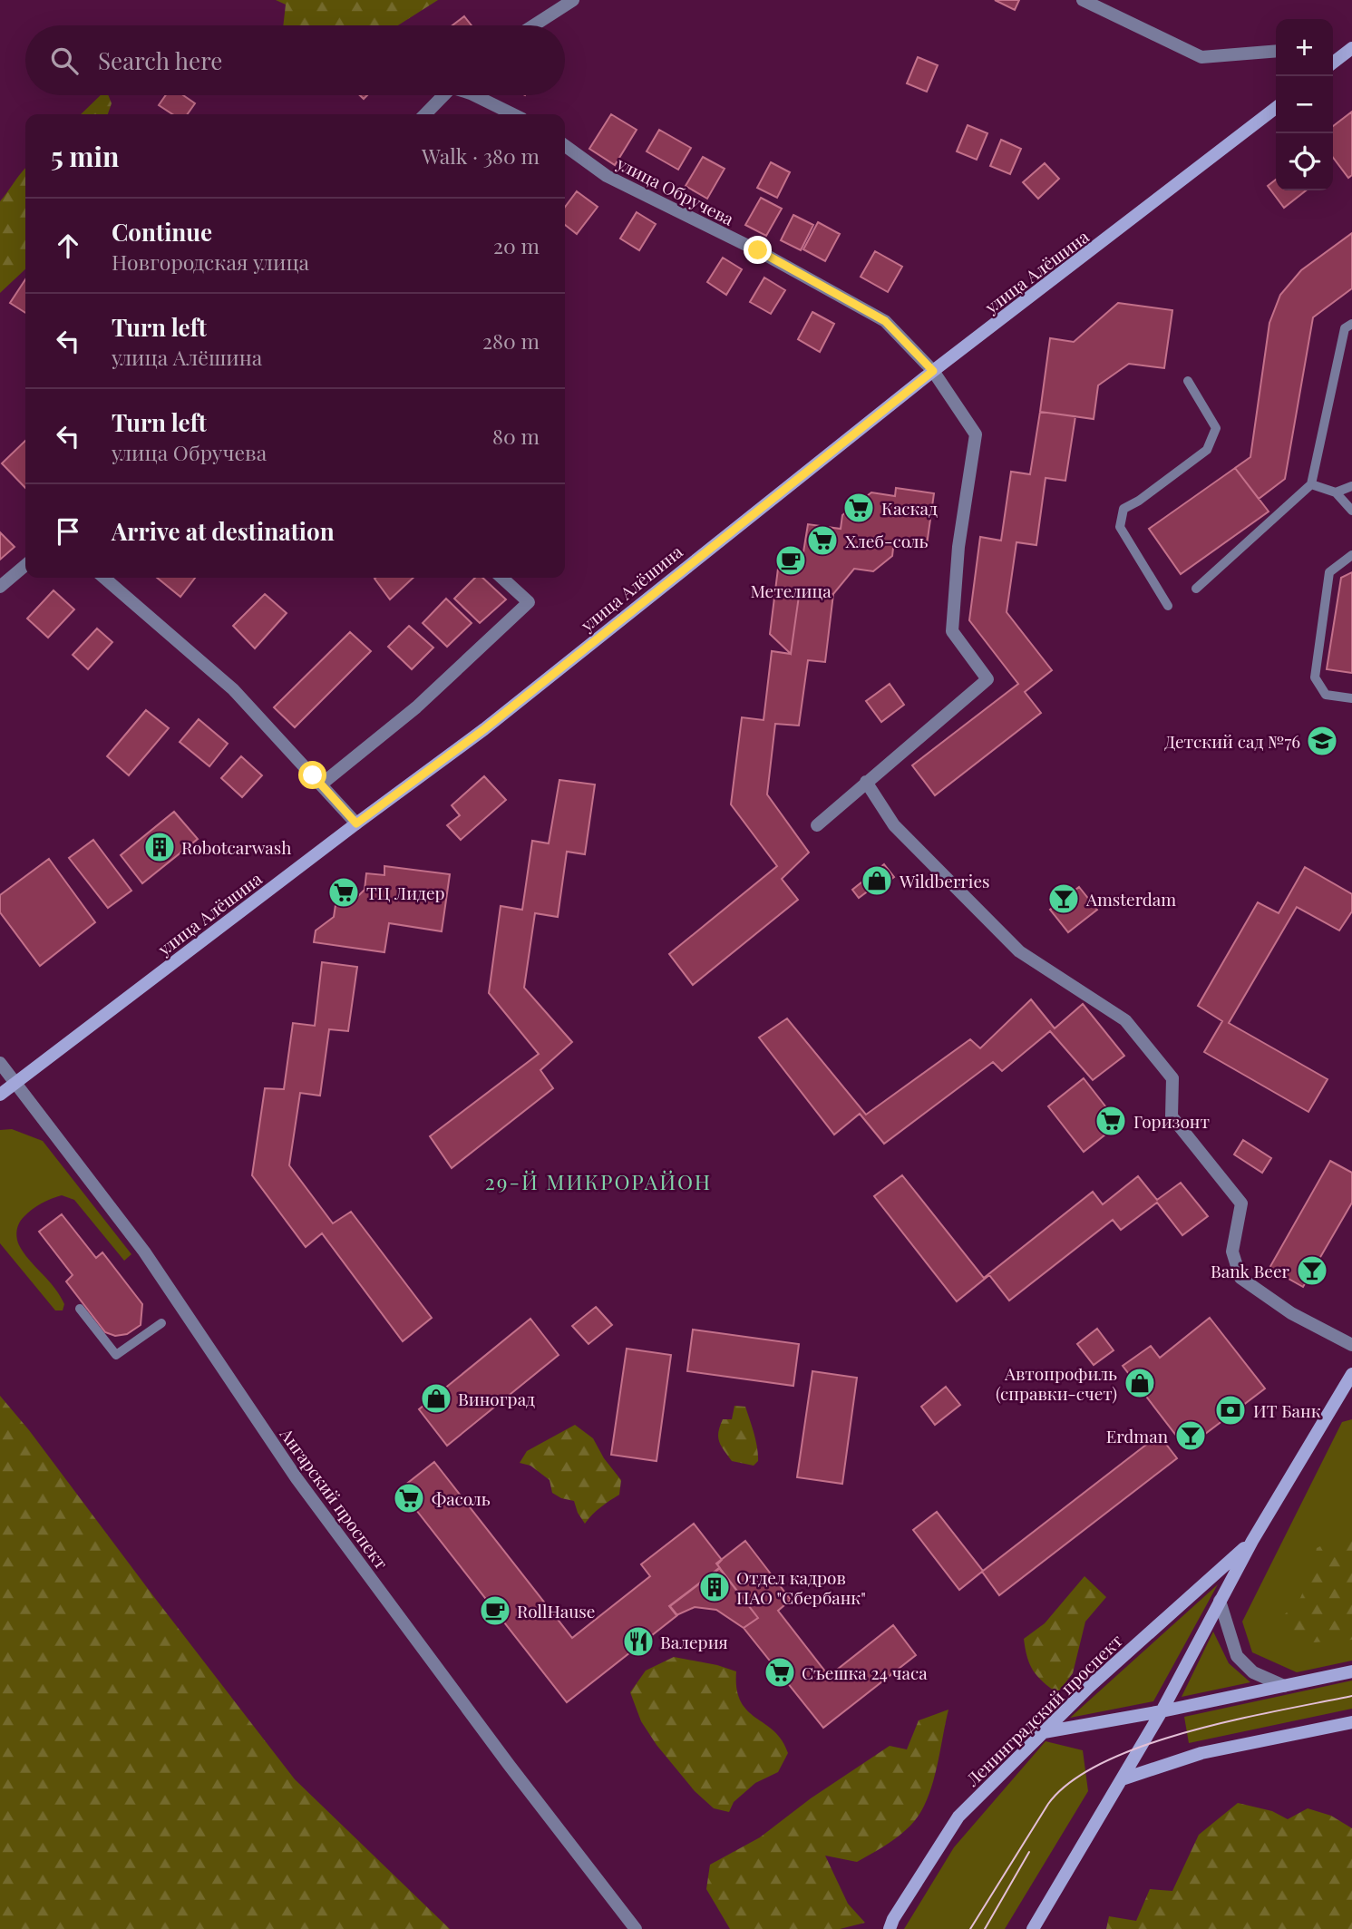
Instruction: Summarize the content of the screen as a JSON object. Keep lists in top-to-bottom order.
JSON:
{
  "streets": {
    "main road": ["улица Алёшина", "Ленинградский проспект"],
    "street": ["улица Обручева", "Ангарский проспект"]
  },
  "crossings": [
    ["улица Обручева", "улица Алёшина"],
    ["улица Алёшина", "Ангарский проспект"]
  ],
  "districts": ["29-Й МИКРОРАЙОН"],
  "places": {
    "supermarket": [
      "Каскад",
      "Хлеб-соль",
      "ТЦ Лидер",
      "Горизонт",
      "Фасоль",
      "Съешка 24 часа"
    ],
    "cafe": ["Метелица", "RollHause"],
    "school or university": ["Детский сад №76"],
    "building": ["Robotcarwash", "Отдел кадров ПАО \"Сбербанк\""],
    "shop": ["Wildberries", "Автопрофиль (справки-счет)", "Виноград"],
    "bar": ["Amsterdam", "Bank Beer", "Erdman"],
    "bank": ["ИТ Банк"],
    "restaurant": ["Валерия"]
  },
  "page": {
    "map_buttons": ["+", "−"],
    "search": "Search here",
    "heading": ["5 min", "Walk · 380 m"],
    "list": [
      ["Continue", "Новгородская улица", "20 m"],
      ["Turn left", "улица Алёшина", "280 m"],
      ["Turn left", "улица Обручева", "80 m"],
      "Arrive at destination"
    ]
  }
}
